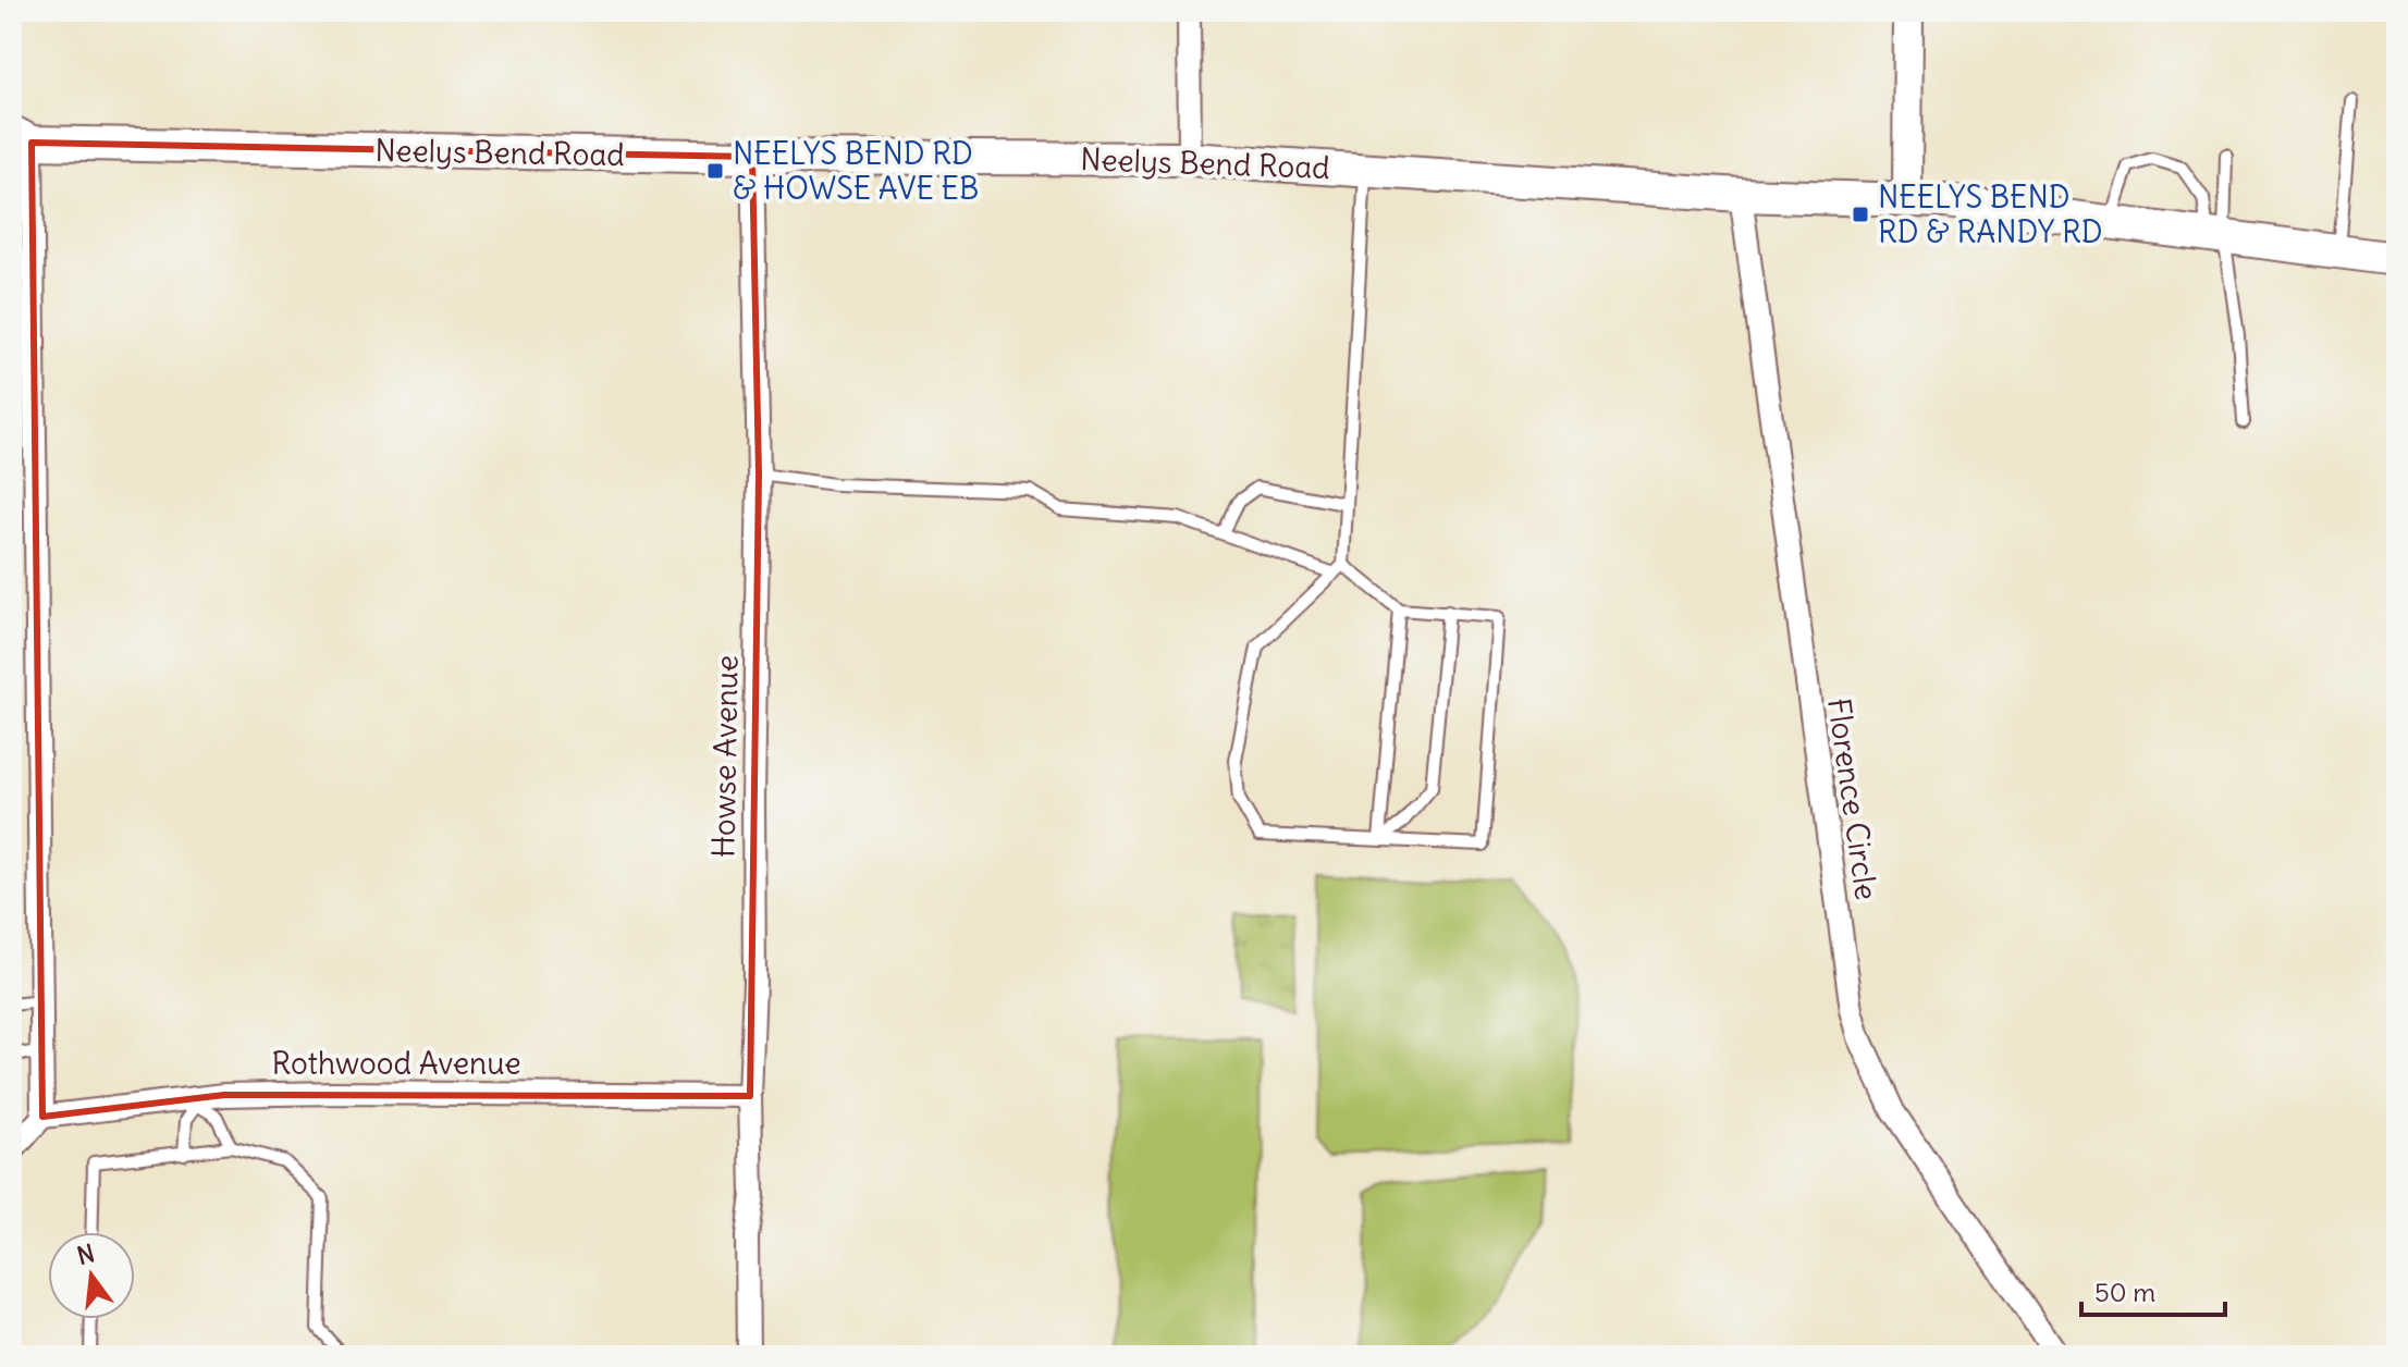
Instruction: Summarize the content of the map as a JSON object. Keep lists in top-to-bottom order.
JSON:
{
  "streets": {
    "main road": ["Neelys Bend Road"],
    "street": ["Howse Avenue", "Florence Circle", "Rothwood Avenue"]
  },
  "crossings": [
    ["Neelys Bend Road", "Howse Avenue"],
    ["Neelys Bend Road", "Florence Circle"],
    ["Howse Avenue", "Rothwood Avenue"]
  ],
  "places": {
    "transit": ["NEELYS BEND RD & HOWSE AVE EB", "NEELYS BEND RD & RANDY RD"]
  },
  "scale_bar": "50 m",
  "north": "top"
}
